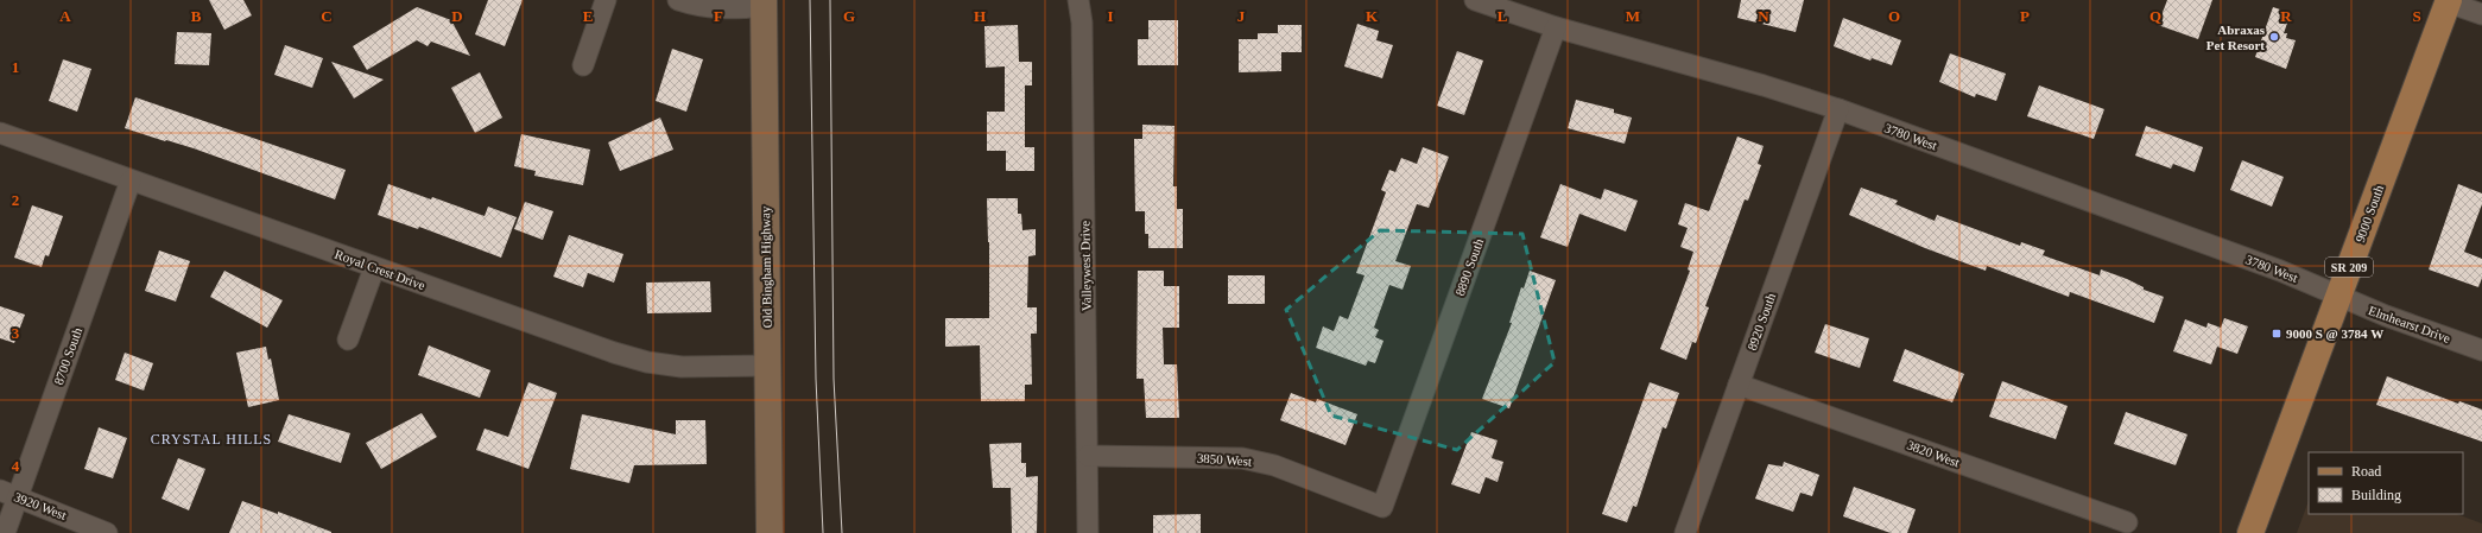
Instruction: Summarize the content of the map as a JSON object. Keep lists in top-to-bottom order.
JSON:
{
  "streets": {
    "main road": ["9000 South", "SR 209"],
    "street": [
      "3780 West",
      "Valleywest Drive",
      "Old Bingham Highway",
      "8890 South",
      "Royal Crest Drive",
      "8920 South",
      "Elmhearst Drive",
      "8700 South",
      "3820 West",
      "3850 West",
      "3920 West"
    ]
  },
  "crossings": [
    ["3780 West", "9000 South"],
    ["3780 West", "8890 South"],
    ["3780 West", "8920 South"],
    ["3780 West", "Elmhearst Drive"],
    ["9000 South", "Elmhearst Drive"],
    ["Valleywest Drive", "3850 West"],
    ["Old Bingham Highway", "Royal Crest Drive"],
    ["8890 South", "3850 West"],
    ["Royal Crest Drive", "8700 South"],
    ["8920 South", "3820 West"],
    ["8700 South", "3920 West"]
  ],
  "districts": ["CRYSTAL HILLS"],
  "places": {
    "other": ["Abraxas Pet Resort"],
    "transit": ["9000 S @ 3784 W"]
  },
  "legend": ["Road", "Building"],
  "grid": {
    "columns": [
      "A",
      "B",
      "C",
      "D",
      "E",
      "F",
      "G",
      "H",
      "I",
      "J",
      "K",
      "L",
      "M",
      "N",
      "O",
      "P",
      "Q",
      "R",
      "S"
    ],
    "rows": [
      "1",
      "2",
      "3",
      "4"
    ]
  }
}
